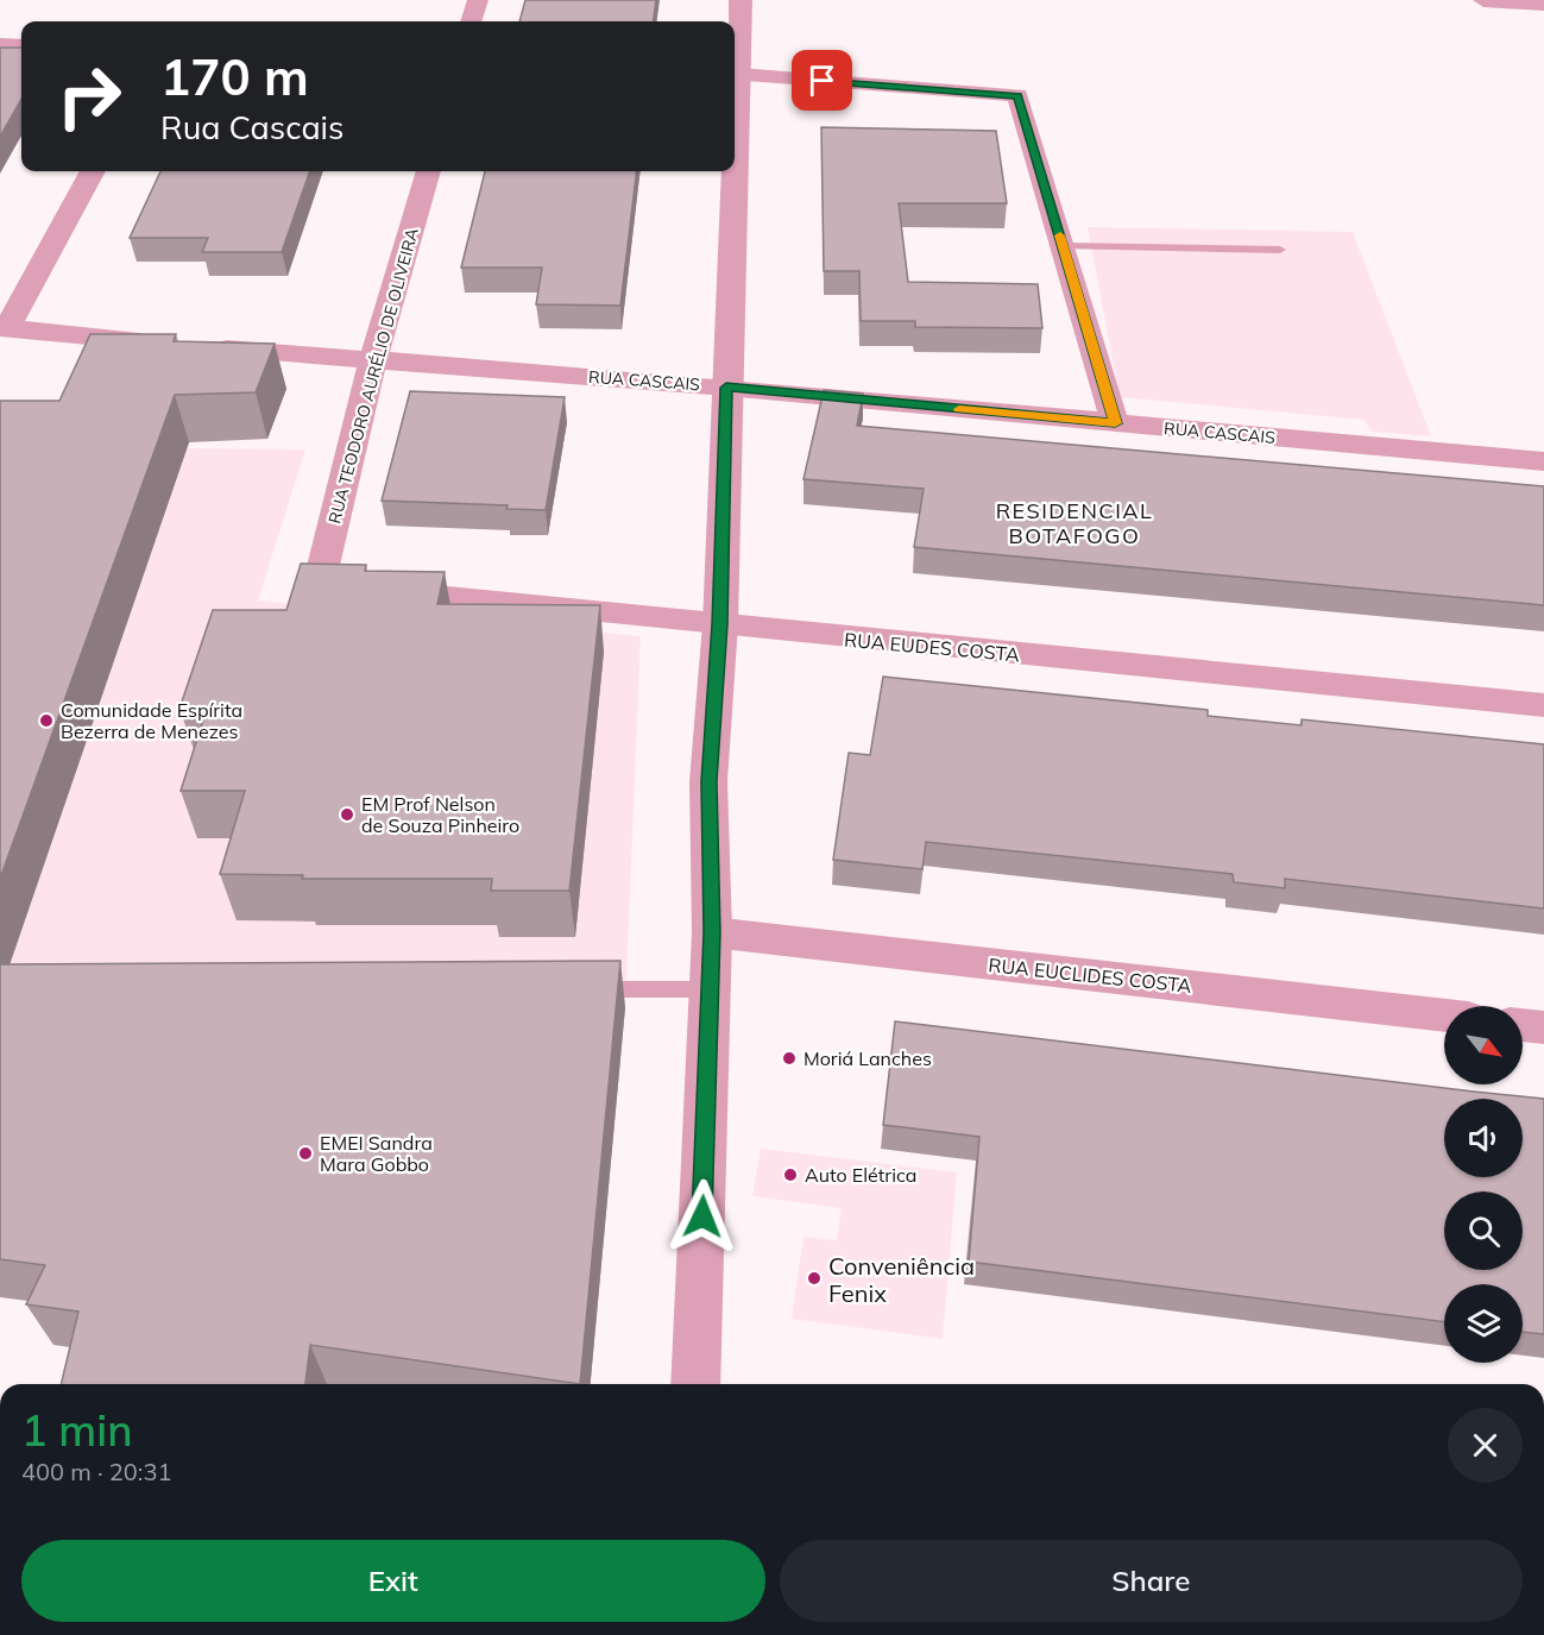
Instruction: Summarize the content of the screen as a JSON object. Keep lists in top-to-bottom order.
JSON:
{
  "streets": {
    "street": [
      "RUA TEODORO AURÉLIO DE OLIVEIRA",
      "RUA CASCAIS",
      "RUA EUDES COSTA",
      "RUA EUCLIDES COSTA"
    ]
  },
  "crossings": [
    ["RUA TEODORO AURÉLIO DE OLIVEIRA", "RUA CASCAIS"],
    ["RUA TEODORO AURÉLIO DE OLIVEIRA", "RUA EUDES COSTA"]
  ],
  "districts": ["RESIDENCIAL BOTAFOGO"],
  "places": [
    "Comunidade Espírita Bezerra de Menezes",
    "EM Prof Nelson de Souza Pinheiro",
    "Moriá Lanches",
    "EMEI Sandra Mara Gobbo",
    "Auto Elétrica",
    "Conveniência Fenix"
  ],
  "north": "bottom right",
  "page": {
    "turn": ["170 m", "Rua Cascais"],
    "heading": ["1 min", "400 m · 20:31"],
    "buttons": ["Exit", "Share"]
  }
}
